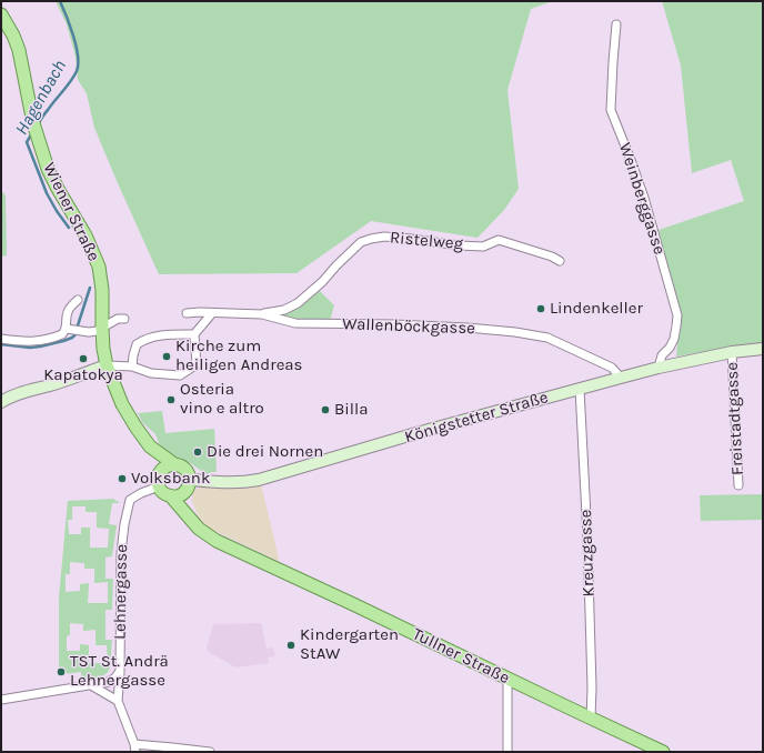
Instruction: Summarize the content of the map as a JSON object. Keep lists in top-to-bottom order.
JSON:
{
  "streets": {
    "main road": ["Wiener Straße", "Königstetter Straße", "Tullner Straße"],
    "street": [
      "Weinberggasse",
      "Ristelweg",
      "Wallenböckgasse",
      "Freistadtgasse",
      "Kreuzgasse",
      "Lehnergasse"
    ]
  },
  "crossings": [
    ["Weinberggasse", "Königstetter Straße"],
    ["Ristelweg", "Wallenböckgasse"],
    ["Wallenböckgasse", "Königstetter Straße"],
    ["Königstetter Straße", "Freistadtgasse"],
    ["Königstetter Straße", "Kreuzgasse"],
    ["Königstetter Straße", "Lehnergasse"],
    ["Königstetter Straße", "Tullner Straße"],
    ["Kreuzgasse", "Tullner Straße"],
    ["Lehnergasse", "Tullner Straße"]
  ],
  "water": ["Hagenbach"],
  "places": [
    "Lindenkeller",
    "Kirche zum heiligen Andreas",
    "Kapatokya",
    "Osteria vino e altro",
    "Billa",
    "Die drei Nornen",
    "Volksbank",
    "Kindergarten StAW",
    "TST St. Andrä Lehnergasse"
  ]
}
